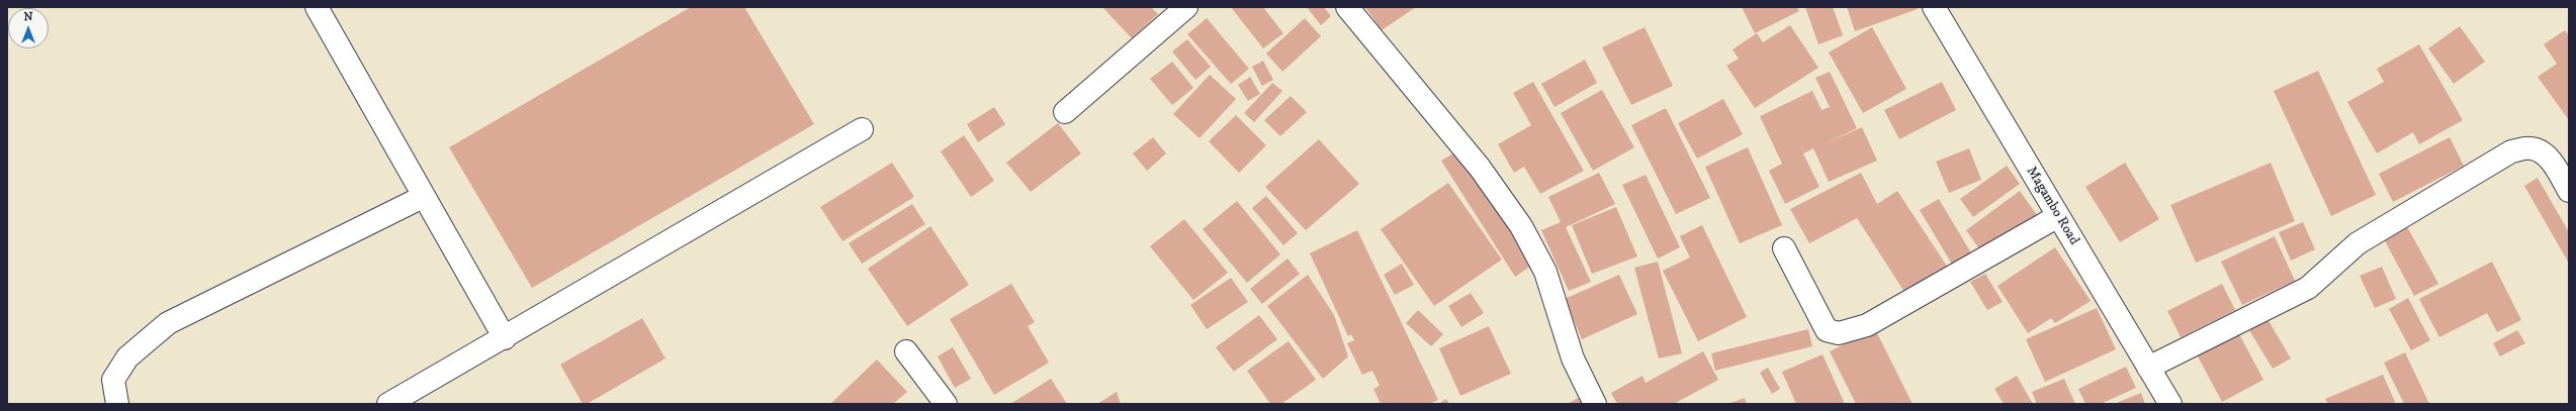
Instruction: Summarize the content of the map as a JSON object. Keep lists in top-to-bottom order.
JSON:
{
  "streets": {
    "street": ["Magambo Road"]
  },
  "north": "top"
}
